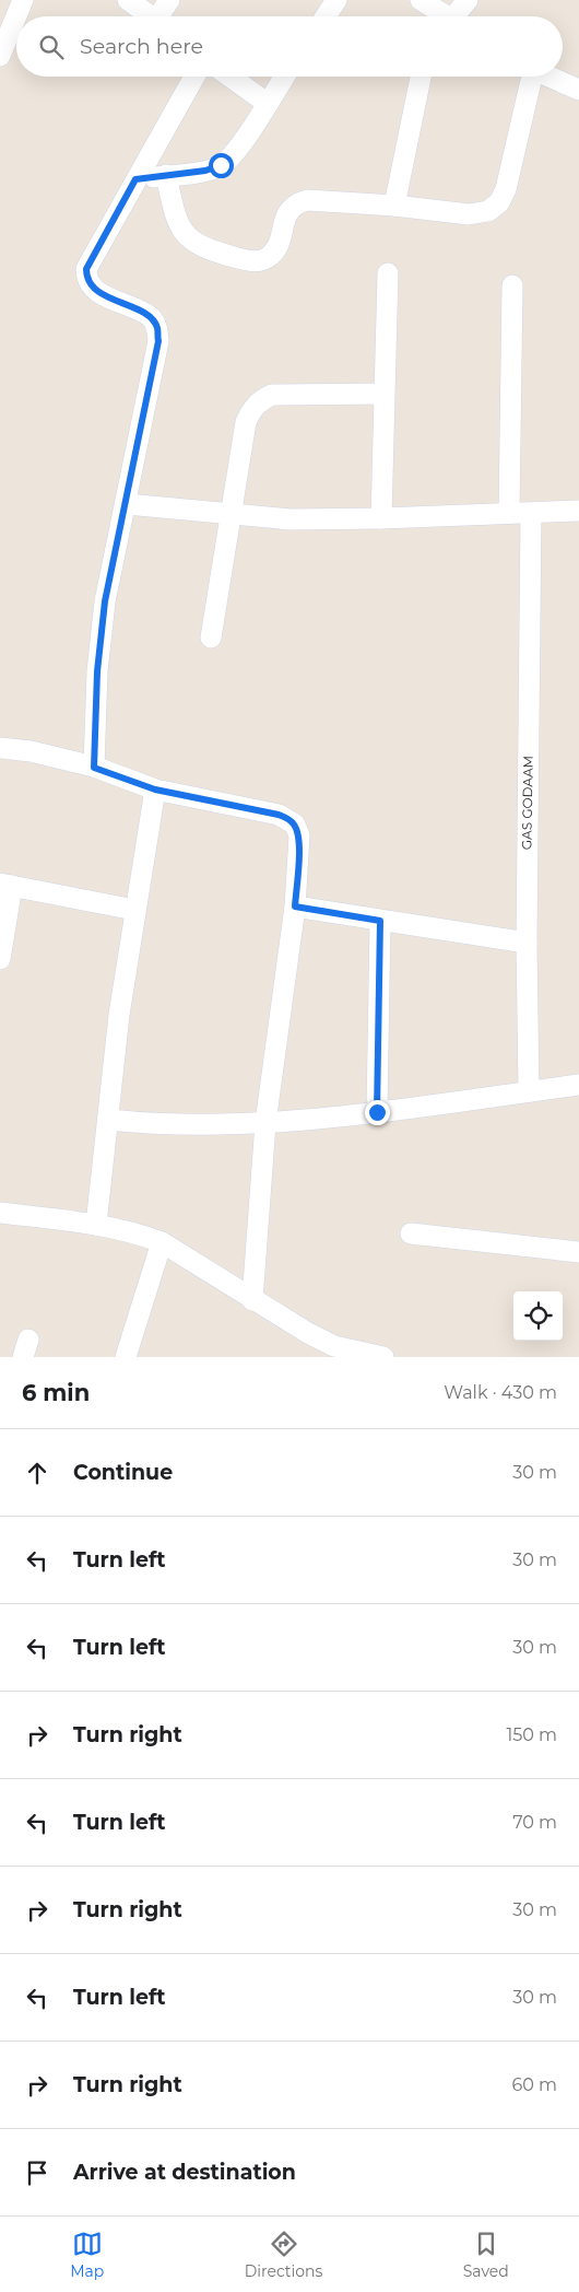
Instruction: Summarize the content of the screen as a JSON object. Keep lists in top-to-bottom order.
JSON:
{
  "streets": {
    "street": ["GAS GODAAM"]
  },
  "page": {
    "search": "Search here",
    "heading": ["6 min", "Walk · 430 m"],
    "list": [
      ["Continue", "30 m"],
      ["Turn left", "30 m"],
      ["Turn left", "30 m"],
      ["Turn right", "150 m"],
      ["Turn left", "70 m"],
      ["Turn right", "30 m"],
      ["Turn left", "30 m"],
      ["Turn right", "60 m"],
      "Arrive at destination"
    ],
    "nav": ["Map", "Directions", "Saved"]
  }
}
